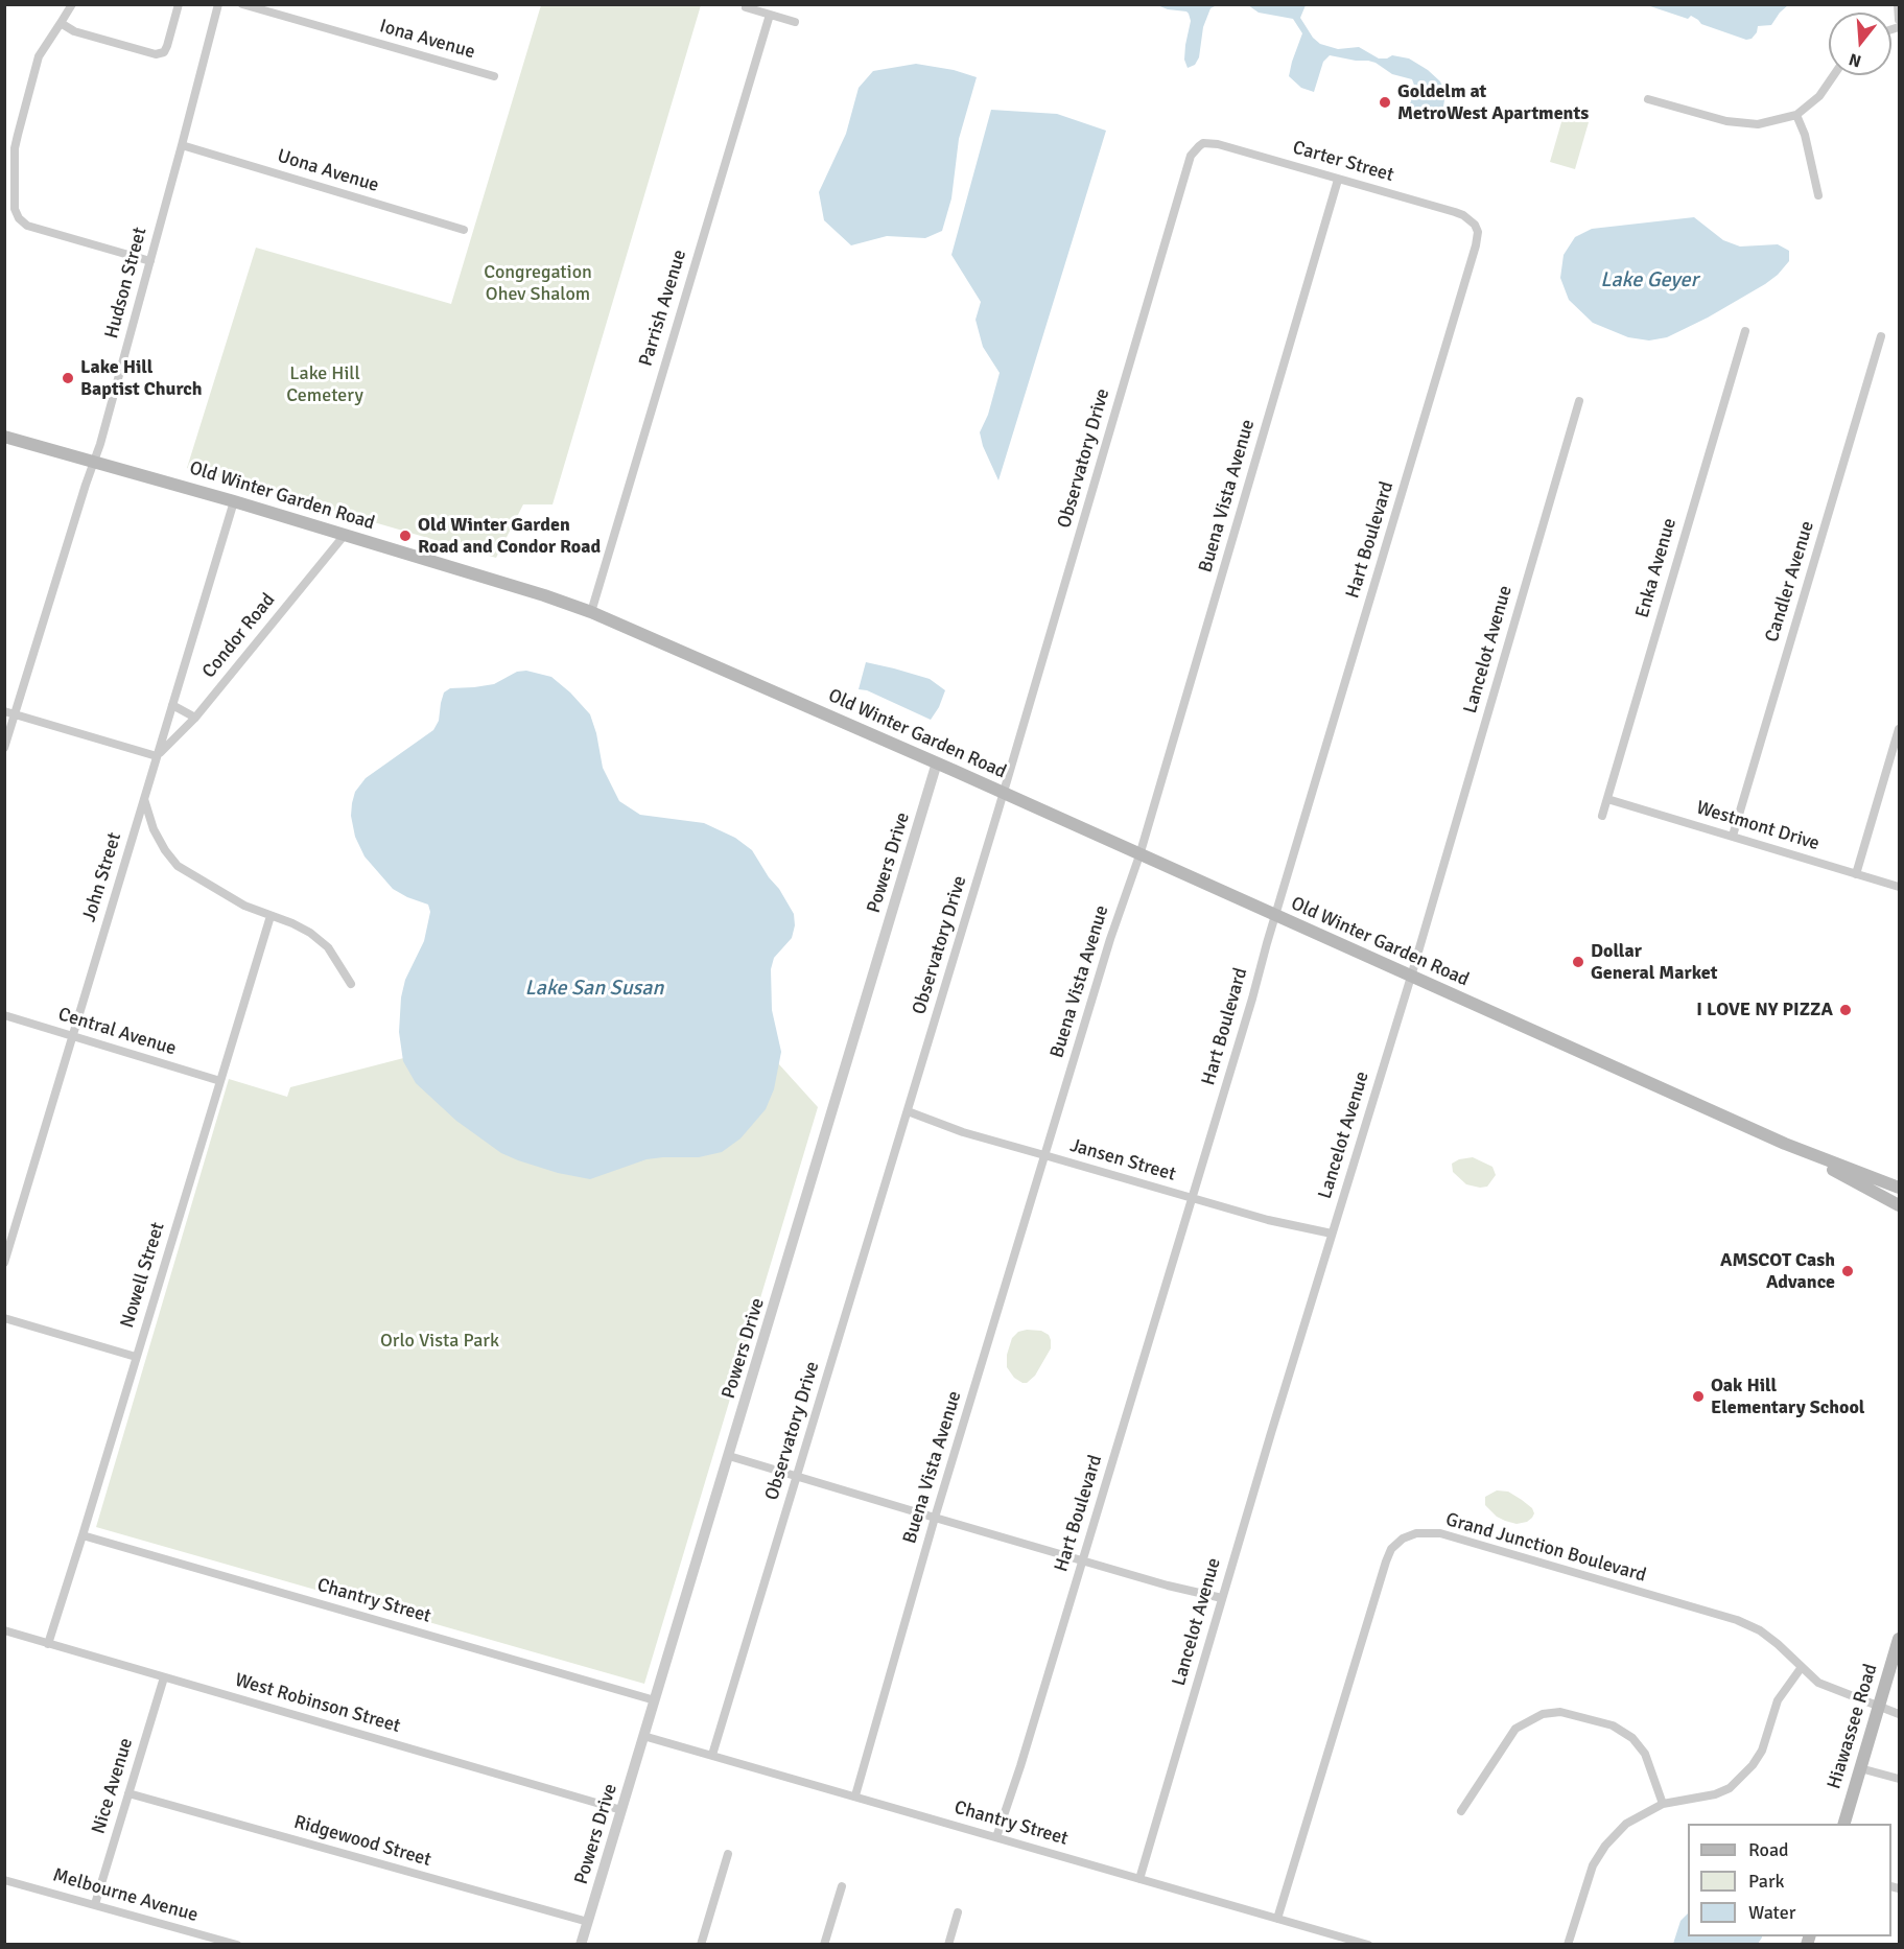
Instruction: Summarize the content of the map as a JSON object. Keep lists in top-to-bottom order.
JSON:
{
  "streets": {
    "main road": ["Old Winter Garden Road", "Hiawassee Road"],
    "street": [
      "Iona Avenue",
      "Carter Street",
      "Uona Avenue",
      "Hudson Street",
      "Parrish Avenue",
      "Observatory Drive",
      "Buena Vista Avenue",
      "Hart Boulevard",
      "Enka Avenue",
      "Candler Avenue",
      "Condor Road",
      "Lancelot Avenue",
      "Westmont Drive",
      "Powers Drive",
      "John Street",
      "Central Avenue",
      "Jansen Street",
      "Nowell Street",
      "Grand Junction Boulevard",
      "Chantry Street",
      "West Robinson Street",
      "Nice Avenue",
      "Ridgewood Street",
      "Melbourne Avenue"
    ]
  },
  "crossings": [
    ["Carter Street", "Observatory Drive"],
    ["Carter Street", "Buena Vista Avenue"],
    ["Carter Street", "Hart Boulevard"],
    ["Uona Avenue", "Hudson Street"],
    ["Hudson Street", "Old Winter Garden Road"],
    ["Parrish Avenue", "Old Winter Garden Road"],
    ["Observatory Drive", "Old Winter Garden Road"],
    ["Observatory Drive", "Jansen Street"],
    ["Observatory Drive", "Chantry Street"],
    ["Old Winter Garden Road", "Buena Vista Avenue"],
    ["Old Winter Garden Road", "Hart Boulevard"],
    ["Old Winter Garden Road", "Condor Road"],
    ["Old Winter Garden Road", "Lancelot Avenue"],
    ["Old Winter Garden Road", "Powers Drive"],
    ["Old Winter Garden Road", "John Street"],
    ["Buena Vista Avenue", "Jansen Street"],
    ["Buena Vista Avenue", "Chantry Street"],
    ["Hart Boulevard", "Jansen Street"],
    ["Hart Boulevard", "Chantry Street"],
    ["Enka Avenue", "Westmont Drive"],
    ["Candler Avenue", "Westmont Drive"],
    ["Condor Road", "John Street"],
    ["Lancelot Avenue", "Jansen Street"],
    ["Lancelot Avenue", "Chantry Street"],
    ["Powers Drive", "Chantry Street"],
    ["Powers Drive", "West Robinson Street"],
    ["Powers Drive", "Ridgewood Street"],
    ["John Street", "Central Avenue"],
    ["Central Avenue", "Nowell Street"],
    ["Nowell Street", "Chantry Street"],
    ["Nowell Street", "West Robinson Street"],
    ["Grand Junction Boulevard", "Chantry Street"],
    ["Grand Junction Boulevard", "Hiawassee Road"],
    ["West Robinson Street", "Nice Avenue"],
    ["Nice Avenue", "Ridgewood Street"],
    ["Nice Avenue", "Melbourne Avenue"]
  ],
  "water": ["Lake Geyer", "Lake San Susan"],
  "parks": ["Congregation Ohev Shalom", "Lake Hill Cemetery", "Orlo Vista Park"],
  "places": [
    "Goldelm at MetroWest Apartments",
    "Lake Hill Baptist Church",
    "Old Winter Garden Road and Condor Road",
    "Dollar General Market",
    "I LOVE NY PIZZA",
    "AMSCOT Cash Advance",
    "Oak Hill Elementary School"
  ],
  "legend": ["Road", "Park", "Water"],
  "north": "bottom"
}
